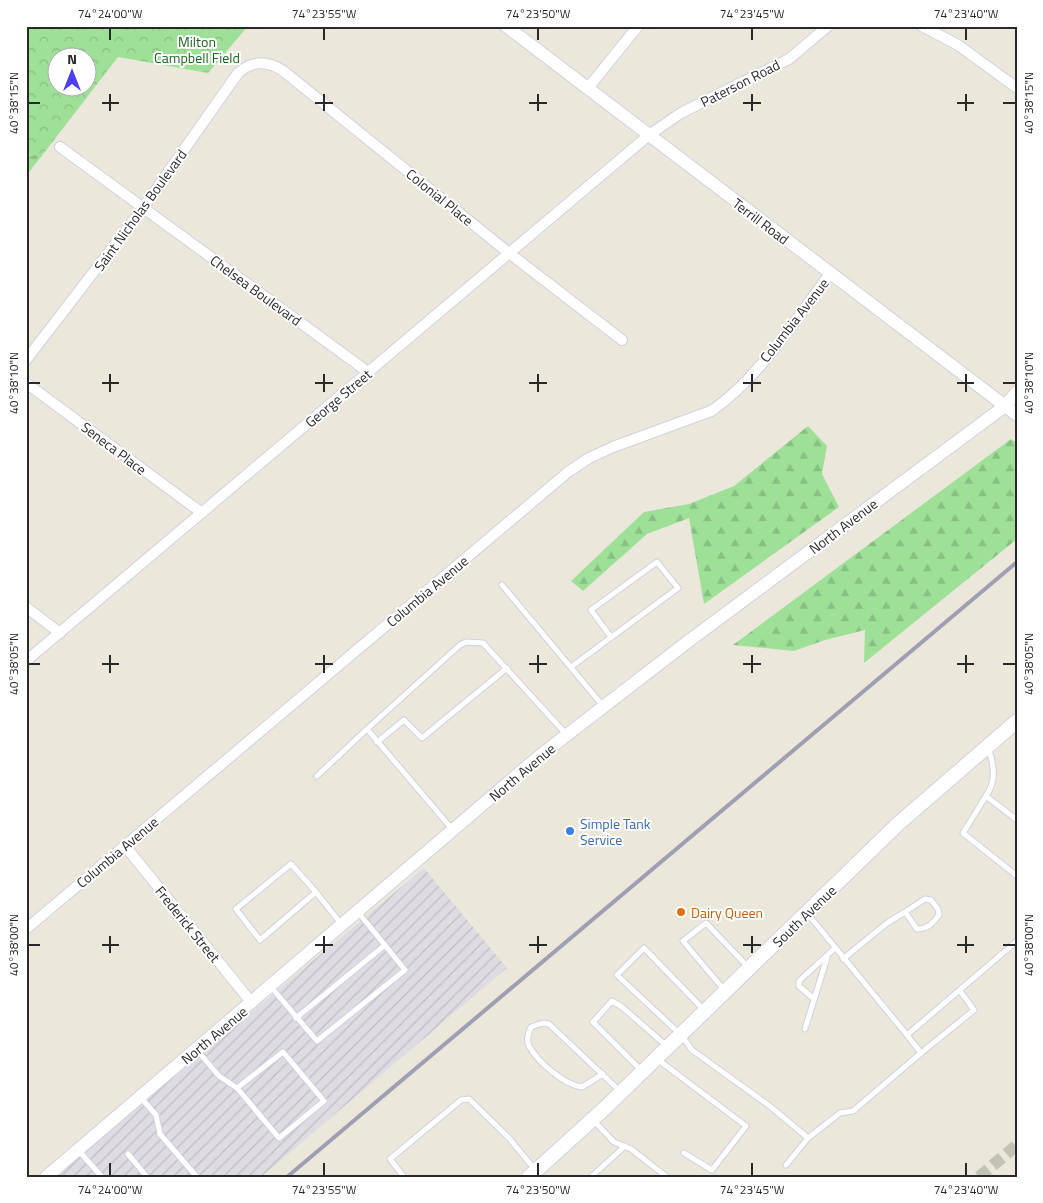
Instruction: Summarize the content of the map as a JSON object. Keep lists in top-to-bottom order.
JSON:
{
  "streets": {
    "main road": ["South Avenue"],
    "street": [
      "Paterson Road",
      "Colonial Place",
      "Saint Nicholas Boulevard",
      "Terrill Road",
      "Chelsea Boulevard",
      "Columbia Avenue",
      "George Street",
      "Seneca Place",
      "North Avenue",
      "Frederick Street"
    ]
  },
  "crossings": [
    ["Paterson Road", "Terrill Road"],
    ["Paterson Road", "George Street"],
    ["Colonial Place", "Saint Nicholas Boulevard"],
    ["Colonial Place", "George Street"],
    ["Saint Nicholas Boulevard", "Chelsea Boulevard"],
    ["Terrill Road", "Columbia Avenue"],
    ["Terrill Road", "George Street"],
    ["Terrill Road", "North Avenue"],
    ["Chelsea Boulevard", "George Street"],
    ["Columbia Avenue", "Frederick Street"],
    ["George Street", "Seneca Place"],
    ["North Avenue", "Frederick Street"]
  ],
  "parks": ["Milton Campbell Field"],
  "places": ["Simple Tank Service", "Dairy Queen"],
  "north": "top",
  "coordinates": [
    "74°24'00\"W",
    "74°23'55\"W",
    "74°23'50\"W",
    "74°23'45\"W",
    "74°23'40\"W",
    "40°38'15\"N",
    "40°38'10\"N",
    "40°38'05\"N",
    "40°38'00\"N"
  ]
}
